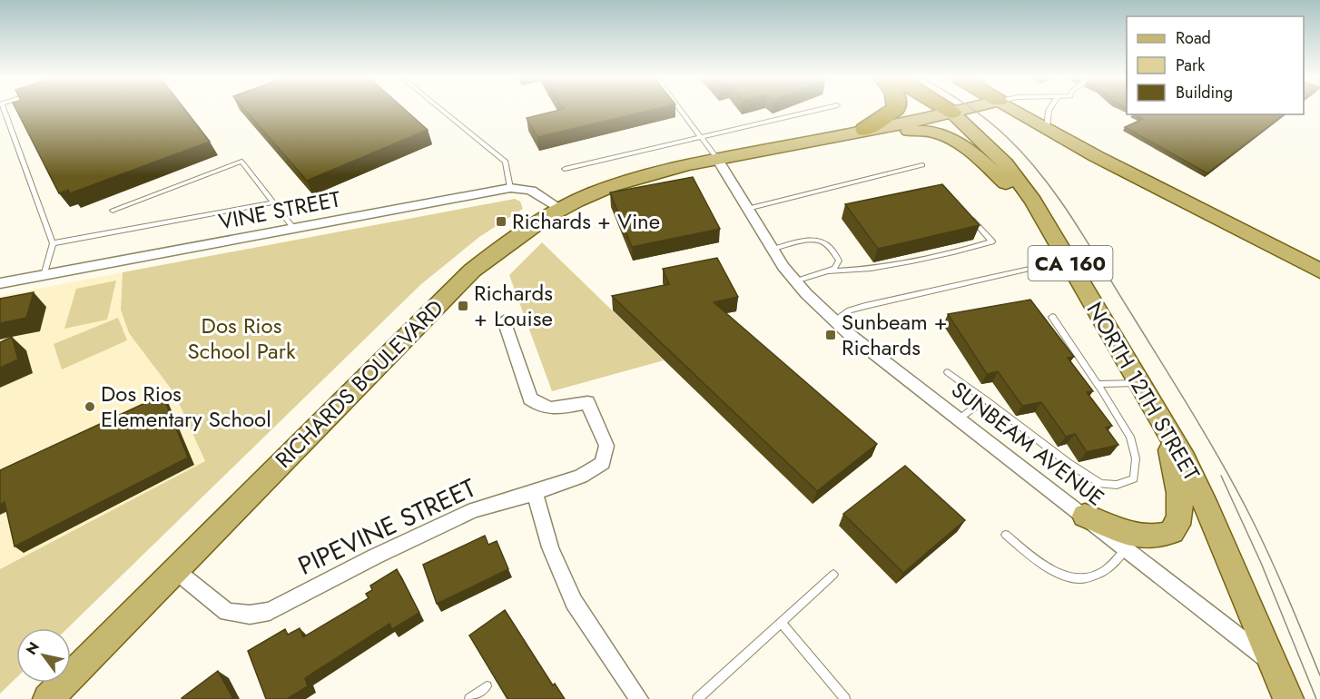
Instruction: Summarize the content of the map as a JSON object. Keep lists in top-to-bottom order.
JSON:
{
  "streets": {
    "main road": ["CA 160", "RICHARDS BOULEVARD", "NORTH 12TH STREET"],
    "street": ["VINE STREET", "SUNBEAM AVENUE", "PIPEVINE STREET"]
  },
  "crossings": [
    ["VINE STREET", "RICHARDS BOULEVARD"],
    ["RICHARDS BOULEVARD", "SUNBEAM AVENUE"],
    ["RICHARDS BOULEVARD", "PIPEVINE STREET"],
    ["NORTH 12TH STREET", "SUNBEAM AVENUE"]
  ],
  "parks": ["Dos Rios School Park"],
  "places": {
    "transit": ["Richards + Vine", "Richards + Louise", "Sunbeam + Richards"],
    "other": ["Dos Rios Elementary School"]
  },
  "legend": ["Road", "Park", "Building"],
  "north": "top left"
}
